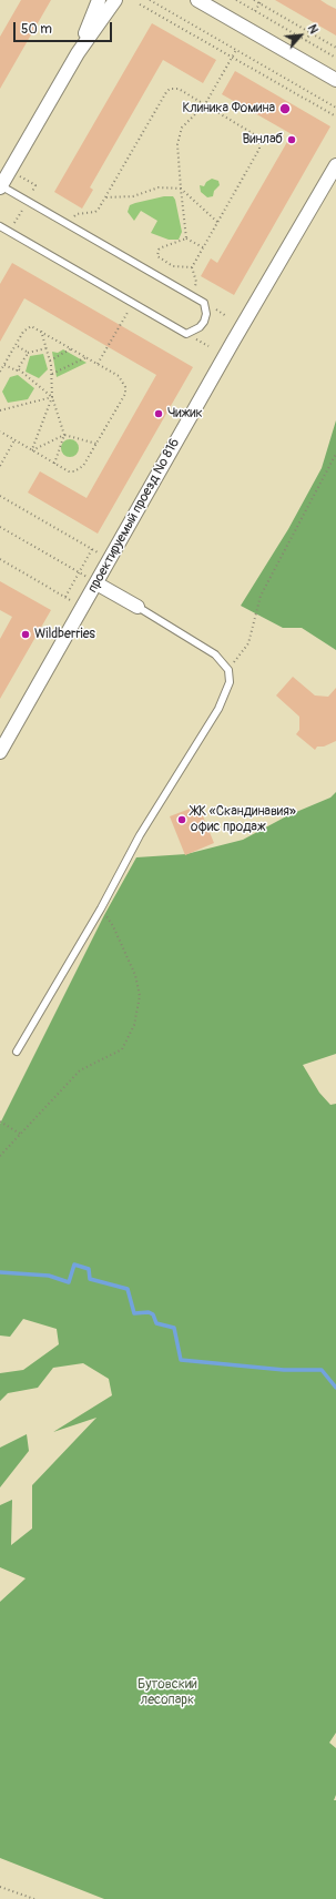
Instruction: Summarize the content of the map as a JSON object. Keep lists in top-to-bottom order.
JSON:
{
  "streets": {
    "street": ["проектируемый проезд № 816"]
  },
  "parks": ["Бутовский лесопарк"],
  "places": [
    "Клиника Фомина",
    "Винлаб",
    "Чижик",
    "Wildberries",
    "ЖК «Скандинавия» офис продаж"
  ],
  "scale_bar": "50 m",
  "north": "top right"
}
